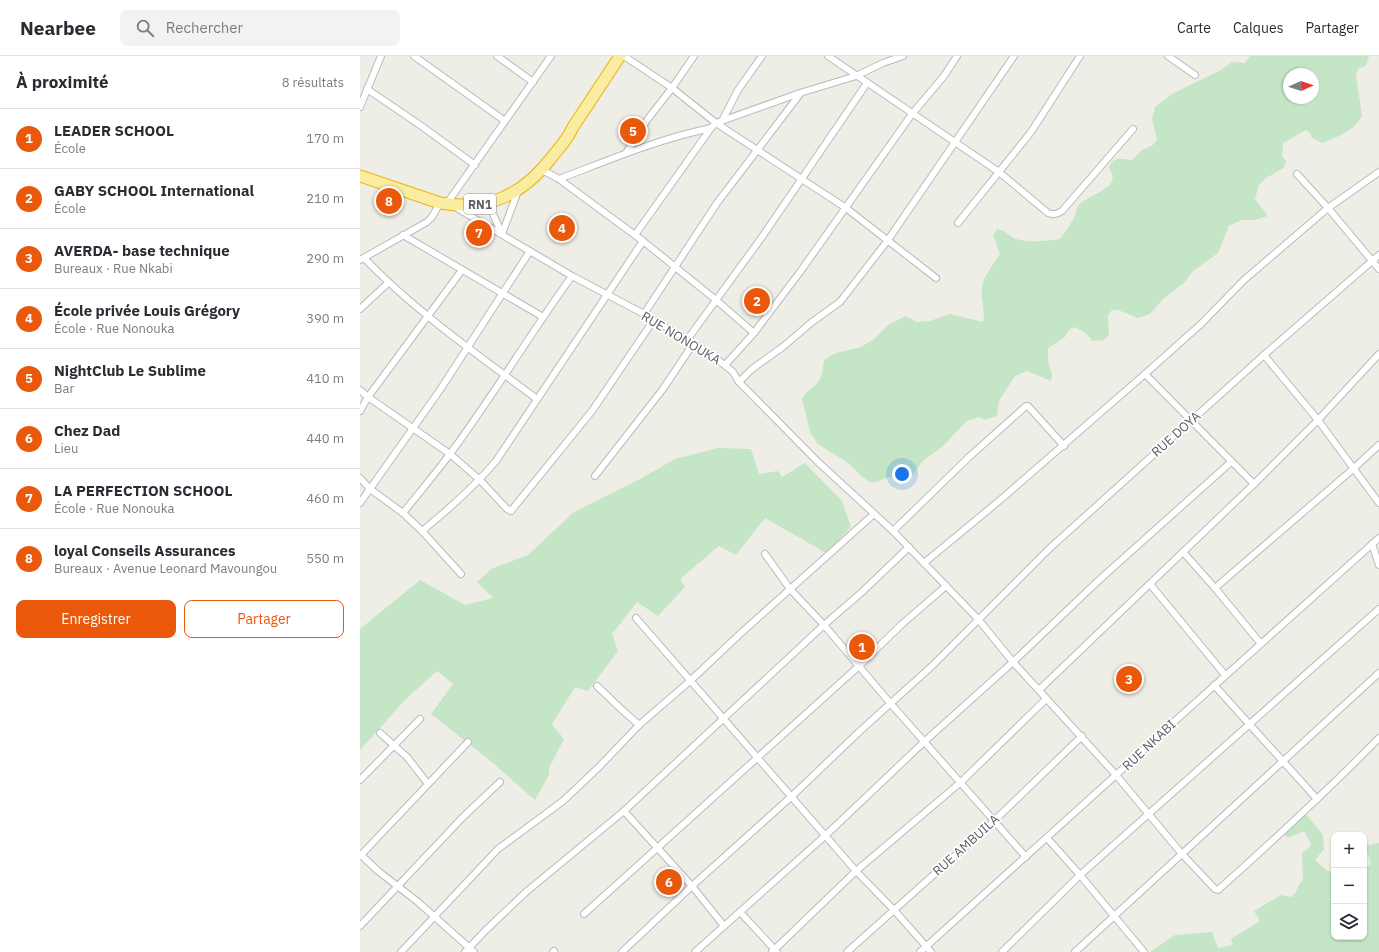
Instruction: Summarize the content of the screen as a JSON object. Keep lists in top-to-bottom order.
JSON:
{
  "streets": {
    "highway": ["RN1"],
    "street": [
      "RUE NONOUKA",
      "RUE DOYA",
      "RUE NKABI",
      "RUE AMBUILA"
    ]
  },
  "crossings": [
    ["RN1", "RUE NONOUKA"],
    ["RUE NONOUKA", "RUE DOYA"],
    ["RUE NONOUKA", "RUE NKABI"],
    ["RUE NONOUKA", "RUE AMBUILA"]
  ],
  "north": "right",
  "page": {
    "header": "Nearbee",
    "search": "Rechercher",
    "nav": ["Carte", "Calques", "Partager"],
    "heading": ["À proximité", "8 résultats"],
    "list": [
      {
        "mark": "1",
        "name": "LEADER SCHOOL",
        "note": "École",
        "value": "170 m"
      },
      {
        "mark": "2",
        "name": "GABY SCHOOL International",
        "note": "École",
        "value": "210 m"
      },
      {
        "mark": "3",
        "name": "AVERDA- base technique",
        "note": "Bureaux · Rue Nkabi",
        "value": "290 m"
      },
      {
        "mark": "4",
        "name": "École privée Louis Grégory",
        "note": "École · Rue Nonouka",
        "value": "390 m"
      },
      {
        "mark": "5",
        "name": "NightClub Le Sublime",
        "note": "Bar",
        "value": "410 m"
      },
      {
        "mark": "6",
        "name": "Chez Dad",
        "note": "Lieu",
        "value": "440 m"
      },
      {
        "mark": "7",
        "name": "LA PERFECTION SCHOOL",
        "note": "École · Rue Nonouka",
        "value": "460 m"
      },
      {
        "mark": "8",
        "name": "loyal Conseils Assurances",
        "note": "Bureaux · Avenue Leonard Mavoungou",
        "value": "550 m"
      }
    ],
    "pins": [
      "5",
      "8",
      "4",
      "7",
      "2",
      "1",
      "3",
      "6"
    ],
    "buttons": ["Enregistrer", "Partager"],
    "map_buttons": ["+", "−"]
  }
}
